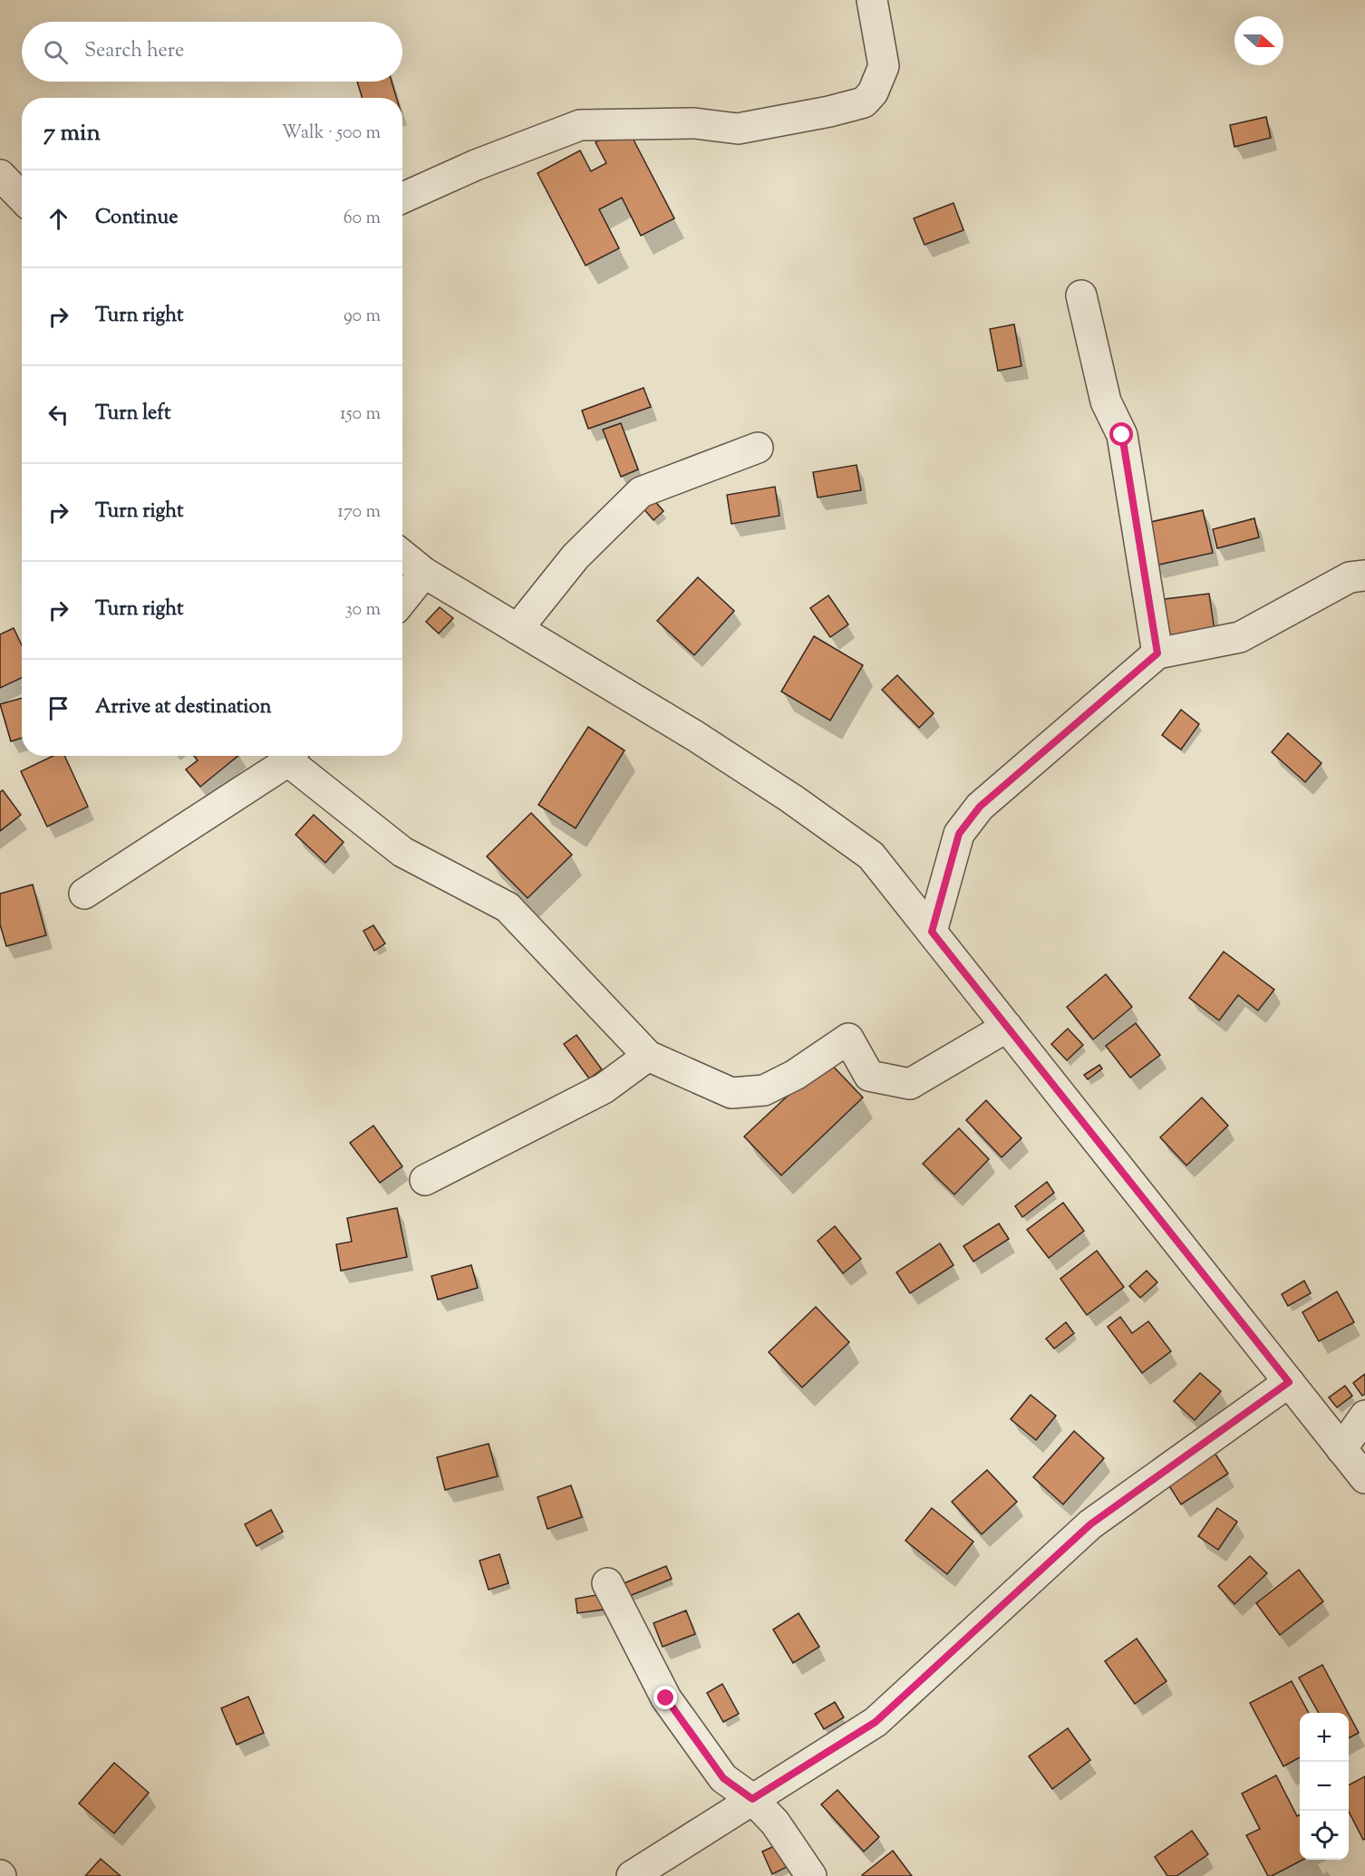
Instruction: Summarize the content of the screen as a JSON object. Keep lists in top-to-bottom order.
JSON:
{
  "north": "right",
  "page": {
    "search": "Search here",
    "heading": ["7 min", "Walk · 500 m"],
    "list": [
      ["Continue", "60 m"],
      ["Turn right", "90 m"],
      ["Turn left", "150 m"],
      ["Turn right", "170 m"],
      ["Turn right", "30 m"],
      "Arrive at destination"
    ],
    "map_buttons": ["+", "−"]
  }
}
